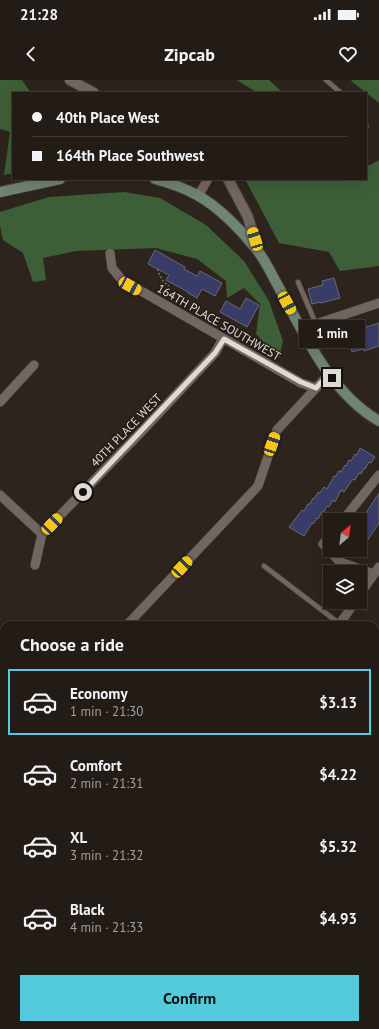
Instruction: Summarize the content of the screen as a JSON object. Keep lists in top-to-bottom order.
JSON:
{
  "streets": {
    "street": ["164TH PLACE SOUTHWEST", "40TH PLACE WEST"]
  },
  "crossings": [
    ["164TH PLACE SOUTHWEST", "40TH PLACE WEST"]
  ],
  "north": "top right",
  "page": {
    "status": "21:28",
    "header": "Zipcab",
    "banner": ["40th Place West", "164th Place Southwest"],
    "bubble": "1 min",
    "heading": "Choose a ride",
    "list": [
      {
        "name": "Economy",
        "note": "1 min · 21:30",
        "value": "$3.13"
      },
      {
        "name": "Comfort",
        "note": "2 min · 21:31",
        "value": "$4.22"
      },
      {
        "name": "XL",
        "note": "3 min · 21:32",
        "value": "$5.32"
      },
      {
        "name": "Black",
        "note": "4 min · 21:33",
        "value": "$4.93"
      }
    ],
    "buttons": "Confirm"
  }
}
